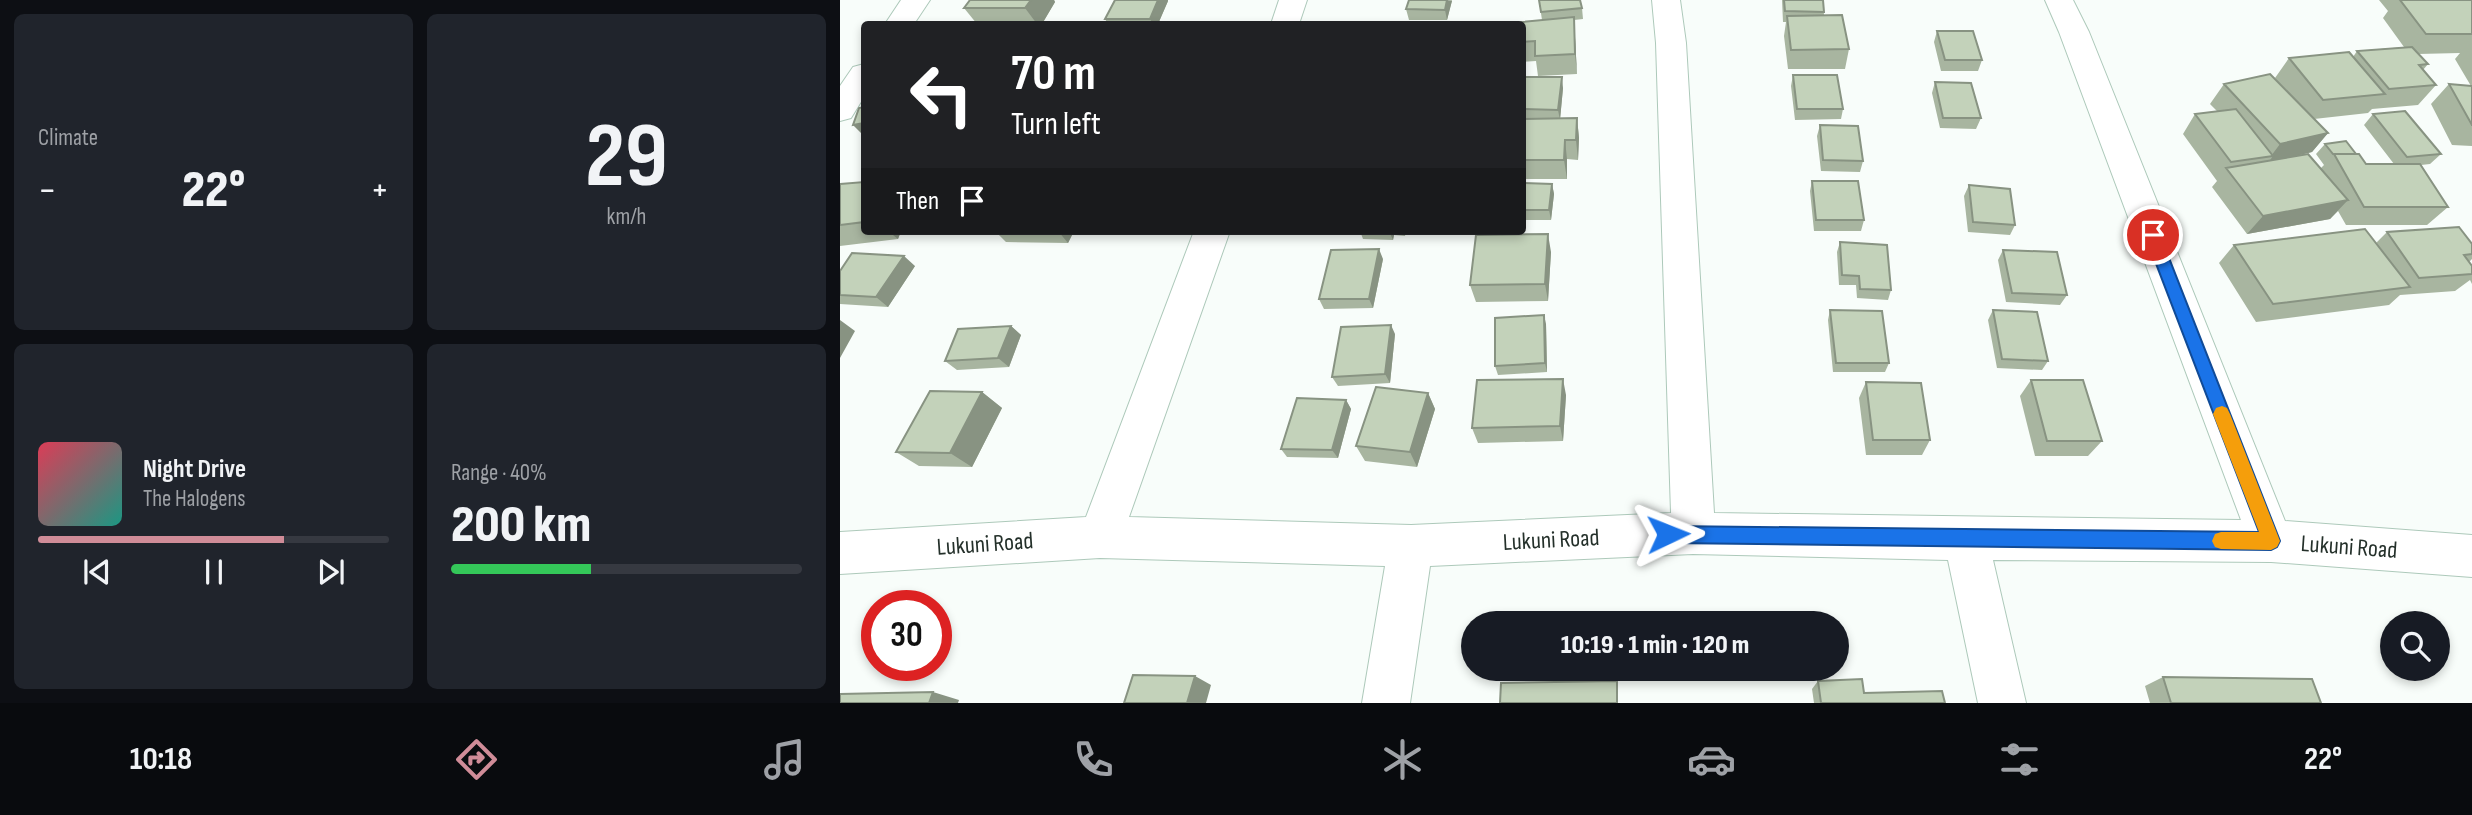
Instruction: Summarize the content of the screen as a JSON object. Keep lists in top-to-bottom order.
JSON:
{
  "streets": {
    "street": ["Lukuni Road"]
  },
  "page": {
    "tile": [
      "Climate",
      ["29", "km/h"],
      ["Range · 40%", "200 km"]
    ],
    "turn": ["70 m", "Turn left"],
    "heat": ["−", "22°", "+"],
    "then": "Then",
    "song": ["Night Drive", "The Halogens"],
    "limit": "30",
    "trip": "10:19 · 1 min · 120 m",
    "tabs": ["10:18", "22°"]
  }
}
